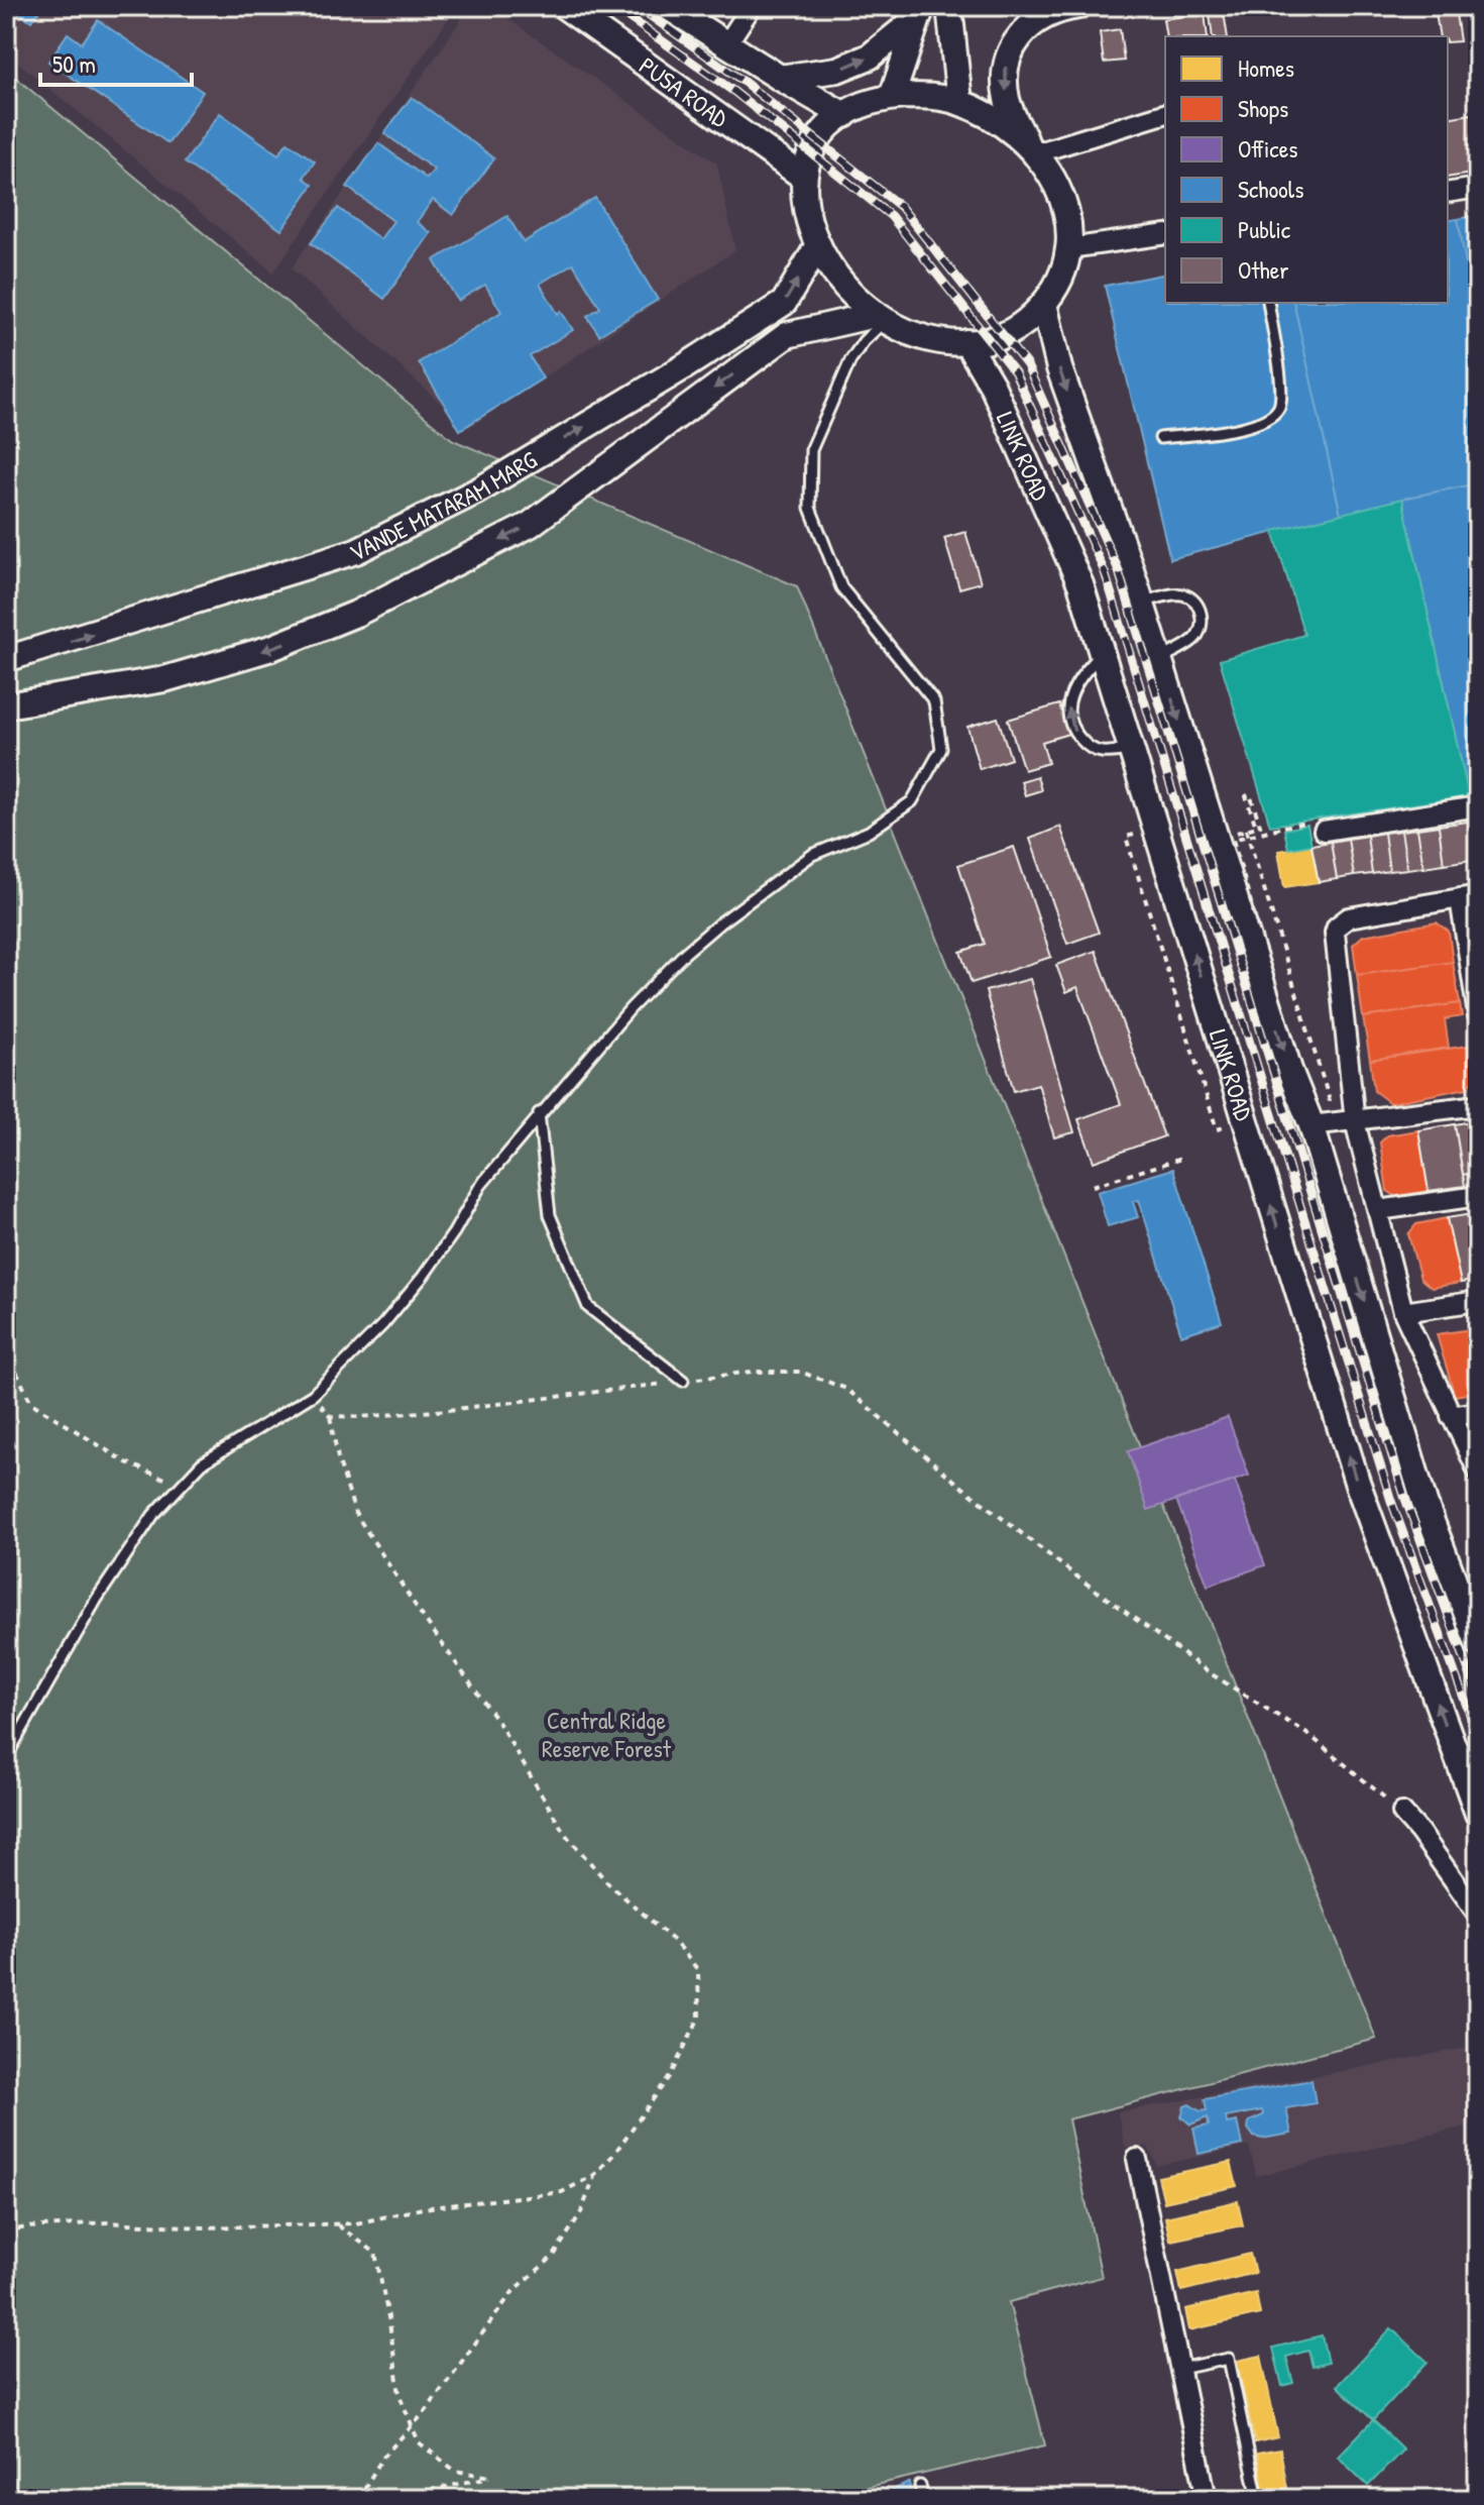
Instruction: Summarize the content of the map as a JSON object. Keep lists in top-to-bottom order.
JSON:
{
  "streets": {
    "main road": ["PUSA ROAD", "LINK ROAD", "VANDE MATARAM MARG"]
  },
  "crossings": [
    ["PUSA ROAD", "LINK ROAD"],
    ["PUSA ROAD", "VANDE MATARAM MARG"],
    ["LINK ROAD", "VANDE MATARAM MARG"]
  ],
  "parks": ["Central Ridge Reserve Forest"],
  "legend": [
    "Homes",
    "Shops",
    "Offices",
    "Schools",
    "Public",
    "Other"
  ],
  "scale_bar": "50 m"
}
